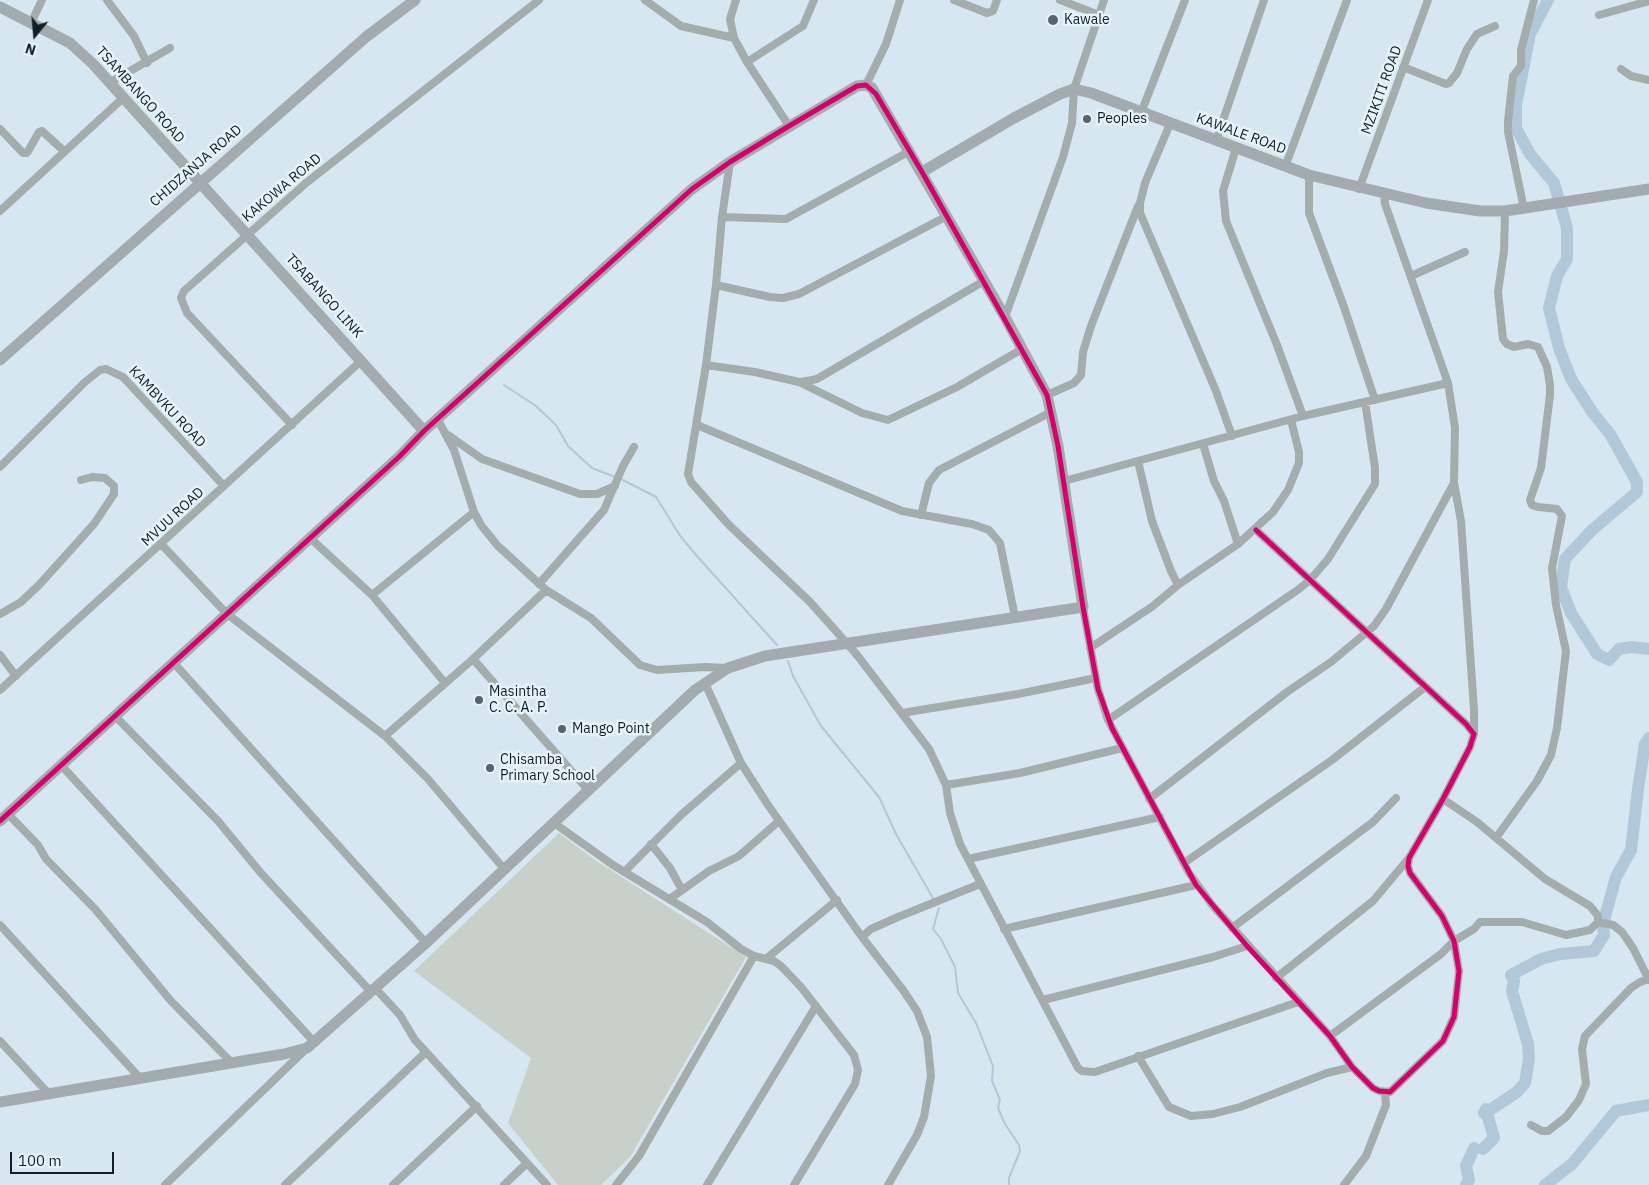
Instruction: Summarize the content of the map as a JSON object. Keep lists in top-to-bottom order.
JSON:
{
  "streets": {
    "street": [
      "MZIKITI ROAD",
      "TSAMBANGO ROAD",
      "KAWALE ROAD",
      "CHIDZANJA ROAD",
      "KAKOWA ROAD",
      "TSABANGO LINK",
      "KAMBVKU ROAD",
      "MVUU ROAD"
    ]
  },
  "crossings": [
    ["MZIKITI ROAD", "KAWALE ROAD"],
    ["TSAMBANGO ROAD", "CHIDZANJA ROAD"],
    ["TSAMBANGO ROAD", "TSABANGO LINK"],
    ["CHIDZANJA ROAD", "TSABANGO LINK"],
    ["KAKOWA ROAD", "TSABANGO LINK"],
    ["KAKOWA ROAD", "MVUU ROAD"],
    ["TSABANGO LINK", "MVUU ROAD"],
    ["KAMBVKU ROAD", "MVUU ROAD"]
  ],
  "places": [
    "Kawale",
    "Peoples",
    "Masintha C. C. A. P.",
    "Mango Point",
    "Chisamba Primary School"
  ],
  "scale_bar": "100 m",
  "north": "bottom"
}
